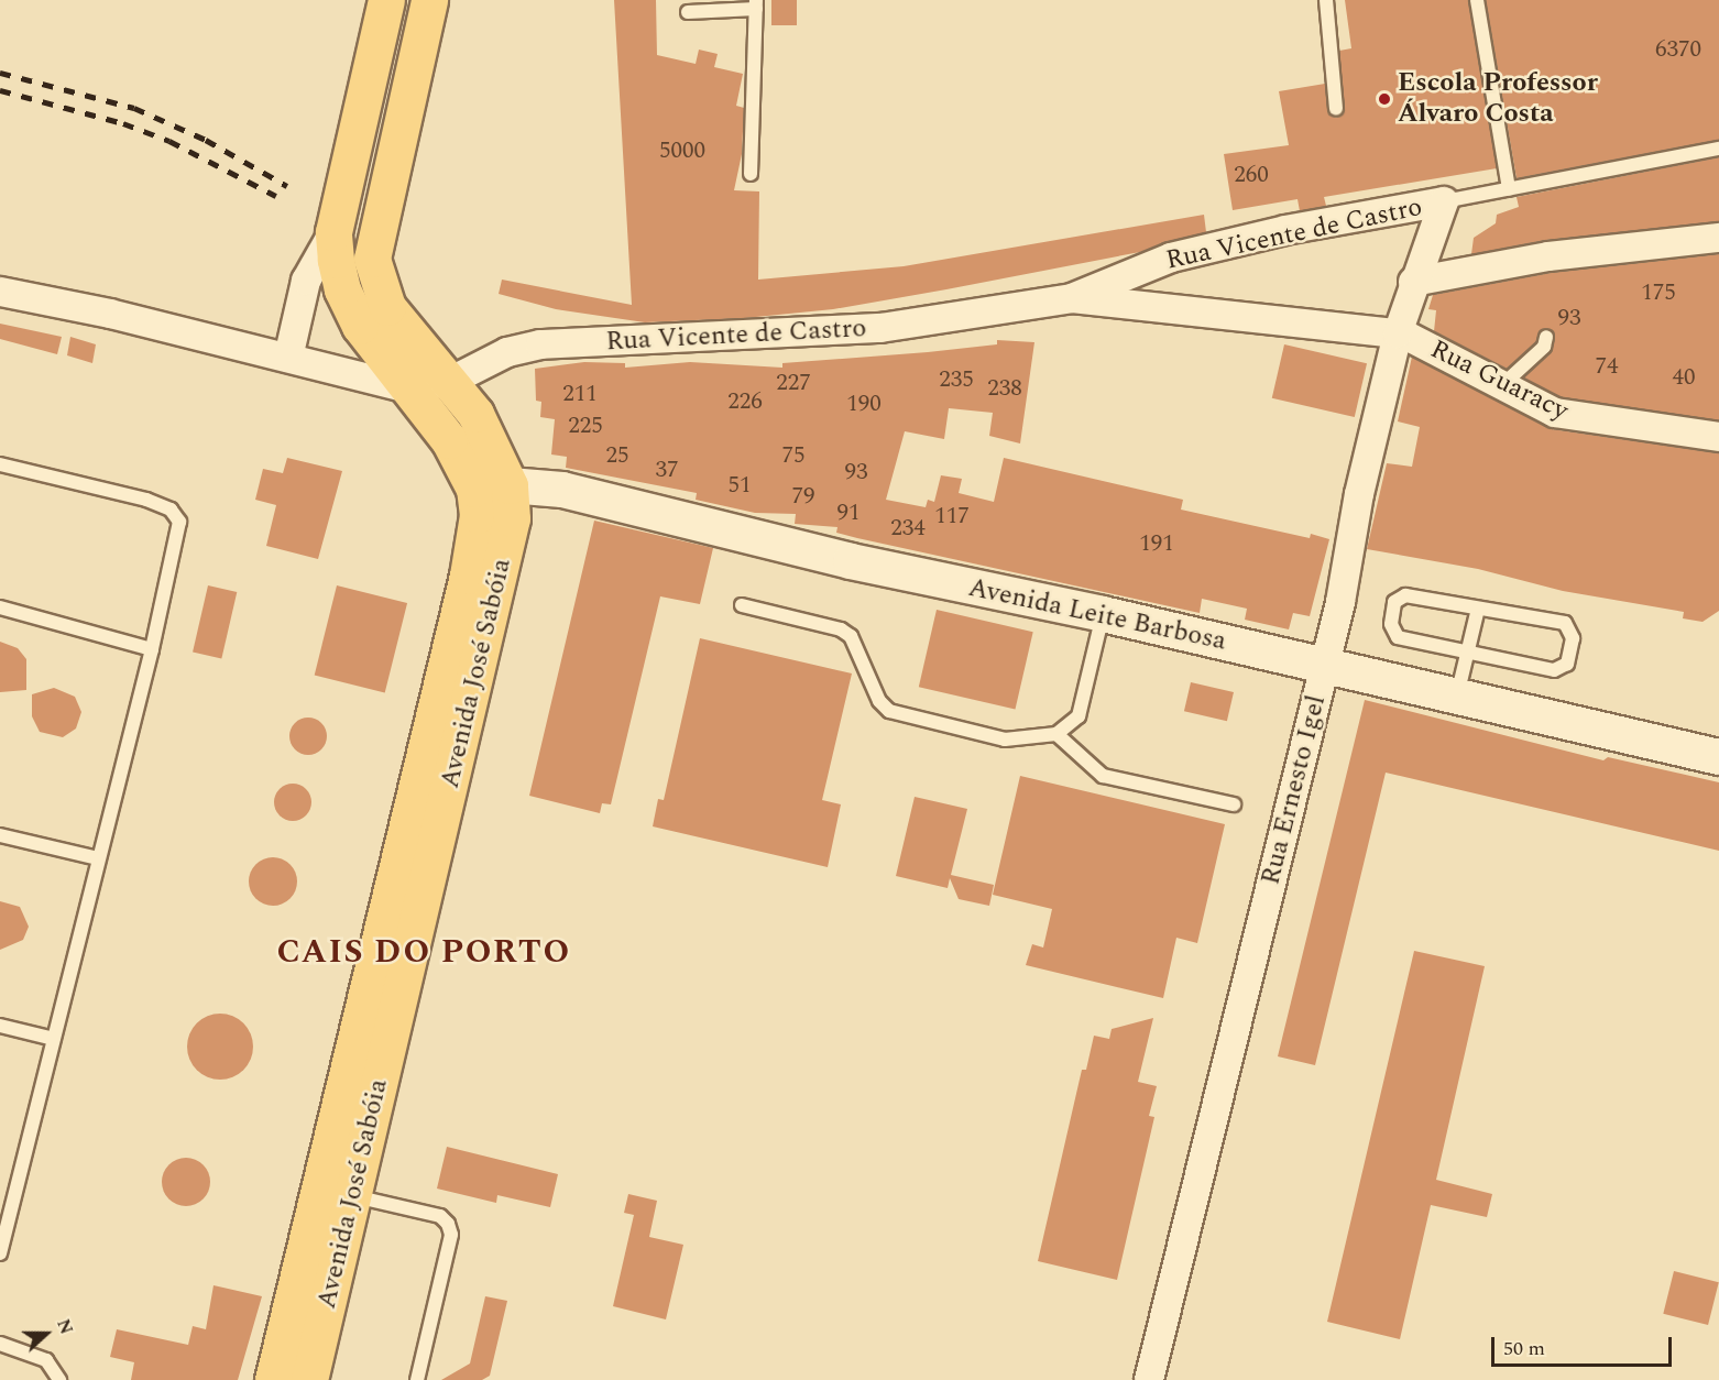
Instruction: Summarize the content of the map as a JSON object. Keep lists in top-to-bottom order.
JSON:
{
  "streets": {
    "main road": ["Avenida José Sabóia"],
    "street": [
      "Rua Vicente de Castro",
      "Rua Guaracy",
      "Avenida Leite Barbosa",
      "Rua Ernesto Igel"
    ]
  },
  "crossings": [
    ["Rua Vicente de Castro", "Rua Guaracy"],
    ["Rua Vicente de Castro", "Avenida José Sabóia"],
    ["Rua Vicente de Castro", "Rua Ernesto Igel"],
    ["Rua Guaracy", "Rua Ernesto Igel"],
    ["Avenida Leite Barbosa", "Avenida José Sabóia"],
    ["Avenida Leite Barbosa", "Rua Ernesto Igel"]
  ],
  "districts": ["CAIS DO PORTO"],
  "places": ["Escola Professor Álvaro Costa"],
  "house_numbers": [
    "6370",
    "5000",
    "260",
    "175",
    "93",
    "74",
    "40",
    "235",
    "227",
    "238",
    "211",
    "226",
    "190",
    "225",
    "25",
    "75",
    "37",
    "93",
    "51",
    "79",
    "91",
    "117",
    "234",
    "191"
  ],
  "scale_bar": "50 m",
  "north": "right"
}
